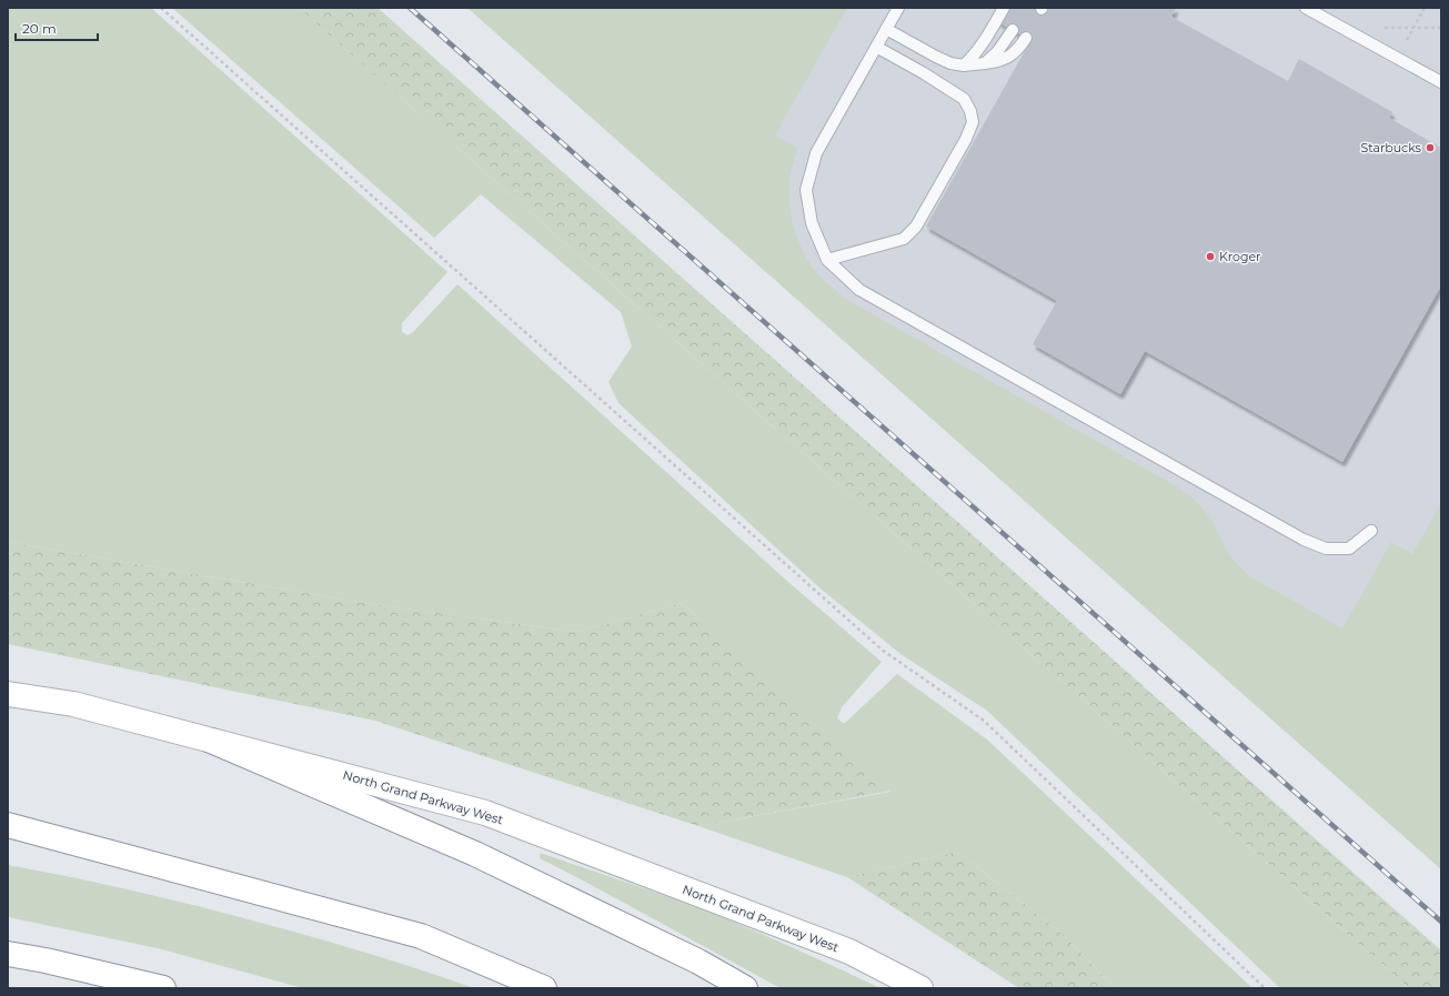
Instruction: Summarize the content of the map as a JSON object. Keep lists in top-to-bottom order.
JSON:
{
  "streets": {
    "main road": ["North Grand Parkway West"]
  },
  "places": ["Starbucks", "Kroger"],
  "scale_bar": "20 m"
}
